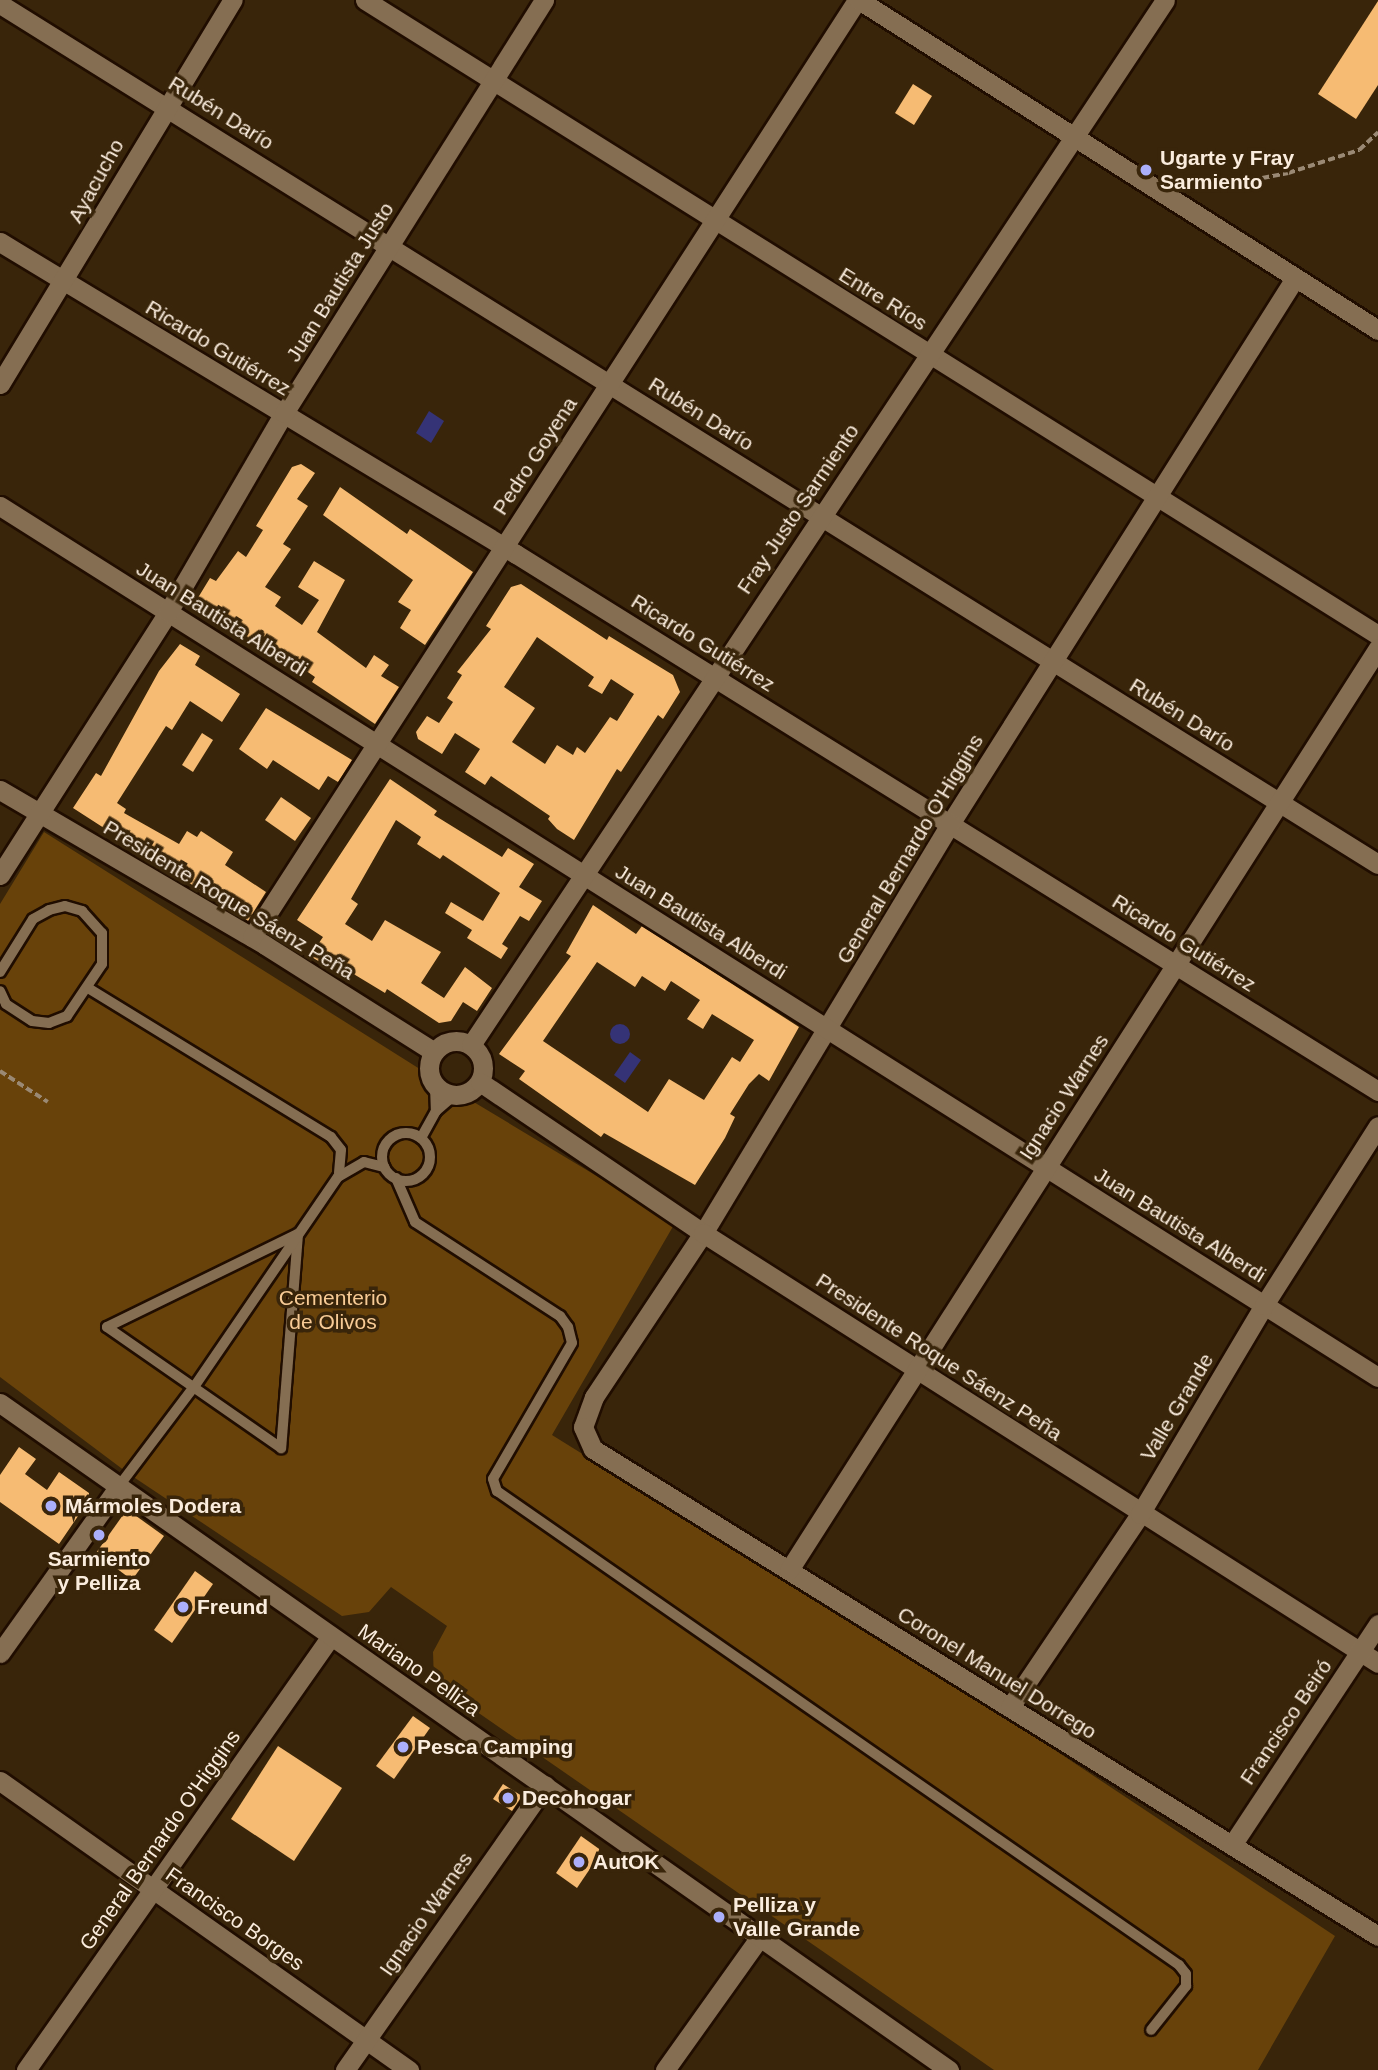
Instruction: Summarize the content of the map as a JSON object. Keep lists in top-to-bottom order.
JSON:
{
  "streets": {
    "street": [
      "Rubén Darío",
      "Ayacucho",
      "Juan Bautista Justo",
      "Entre Ríos",
      "Ricardo Gutiérrez",
      "Pedro Goyena",
      "Fray Justo Sarmiento",
      "Juan Bautista Alberdi",
      "General Bernardo O'Higgins",
      "Presidente Roque Sáenz Peña",
      "Ignacio Warnes",
      "Valle Grande",
      "Mariano Pelliza",
      "Coronel Manuel Dorrego",
      "Francisco Beiró",
      "Francisco Borges"
    ]
  },
  "crossings": [
    ["Rubén Darío", "Ayacucho"],
    ["Rubén Darío", "Juan Bautista Justo"],
    ["Rubén Darío", "Pedro Goyena"],
    ["Rubén Darío", "Fray Justo Sarmiento"],
    ["Rubén Darío", "General Bernardo O'Higgins"],
    ["Rubén Darío", "Ignacio Warnes"],
    ["Ayacucho", "Ricardo Gutiérrez"],
    ["Juan Bautista Justo", "Entre Ríos"],
    ["Juan Bautista Justo", "Ricardo Gutiérrez"],
    ["Juan Bautista Justo", "Juan Bautista Alberdi"],
    ["Juan Bautista Justo", "Presidente Roque Sáenz Peña"],
    ["Entre Ríos", "Pedro Goyena"],
    ["Entre Ríos", "Fray Justo Sarmiento"],
    ["Entre Ríos", "General Bernardo O'Higgins"],
    ["Ricardo Gutiérrez", "Pedro Goyena"],
    ["Ricardo Gutiérrez", "Fray Justo Sarmiento"],
    ["Ricardo Gutiérrez", "General Bernardo O'Higgins"],
    ["Ricardo Gutiérrez", "Ignacio Warnes"],
    ["Pedro Goyena", "Juan Bautista Alberdi"],
    ["Pedro Goyena", "Presidente Roque Sáenz Peña"],
    ["Fray Justo Sarmiento", "Juan Bautista Alberdi"],
    ["Fray Justo Sarmiento", "Presidente Roque Sáenz Peña"],
    ["Juan Bautista Alberdi", "General Bernardo O'Higgins"],
    ["Juan Bautista Alberdi", "Ignacio Warnes"],
    ["Juan Bautista Alberdi", "Valle Grande"],
    ["General Bernardo O'Higgins", "Presidente Roque Sáenz Peña"],
    ["General Bernardo O'Higgins", "Mariano Pelliza"],
    ["General Bernardo O'Higgins", "Coronel Manuel Dorrego"],
    ["General Bernardo O'Higgins", "Francisco Borges"],
    ["Presidente Roque Sáenz Peña", "Ignacio Warnes"],
    ["Presidente Roque Sáenz Peña", "Valle Grande"],
    ["Presidente Roque Sáenz Peña", "Francisco Beiró"],
    ["Ignacio Warnes", "Mariano Pelliza"],
    ["Ignacio Warnes", "Coronel Manuel Dorrego"],
    ["Ignacio Warnes", "Francisco Borges"],
    ["Valle Grande", "Coronel Manuel Dorrego"],
    ["Coronel Manuel Dorrego", "Francisco Beiró"]
  ],
  "parks": ["Cementerio de Olivos"],
  "places": [
    "Ugarte y Fray Sarmiento",
    "Mármoles Dodera",
    "Sarmiento y Pelliza",
    "Freund",
    "Pesca Camping",
    "Decohogar",
    "AutOK",
    "Pelliza y Valle Grande"
  ]
}
